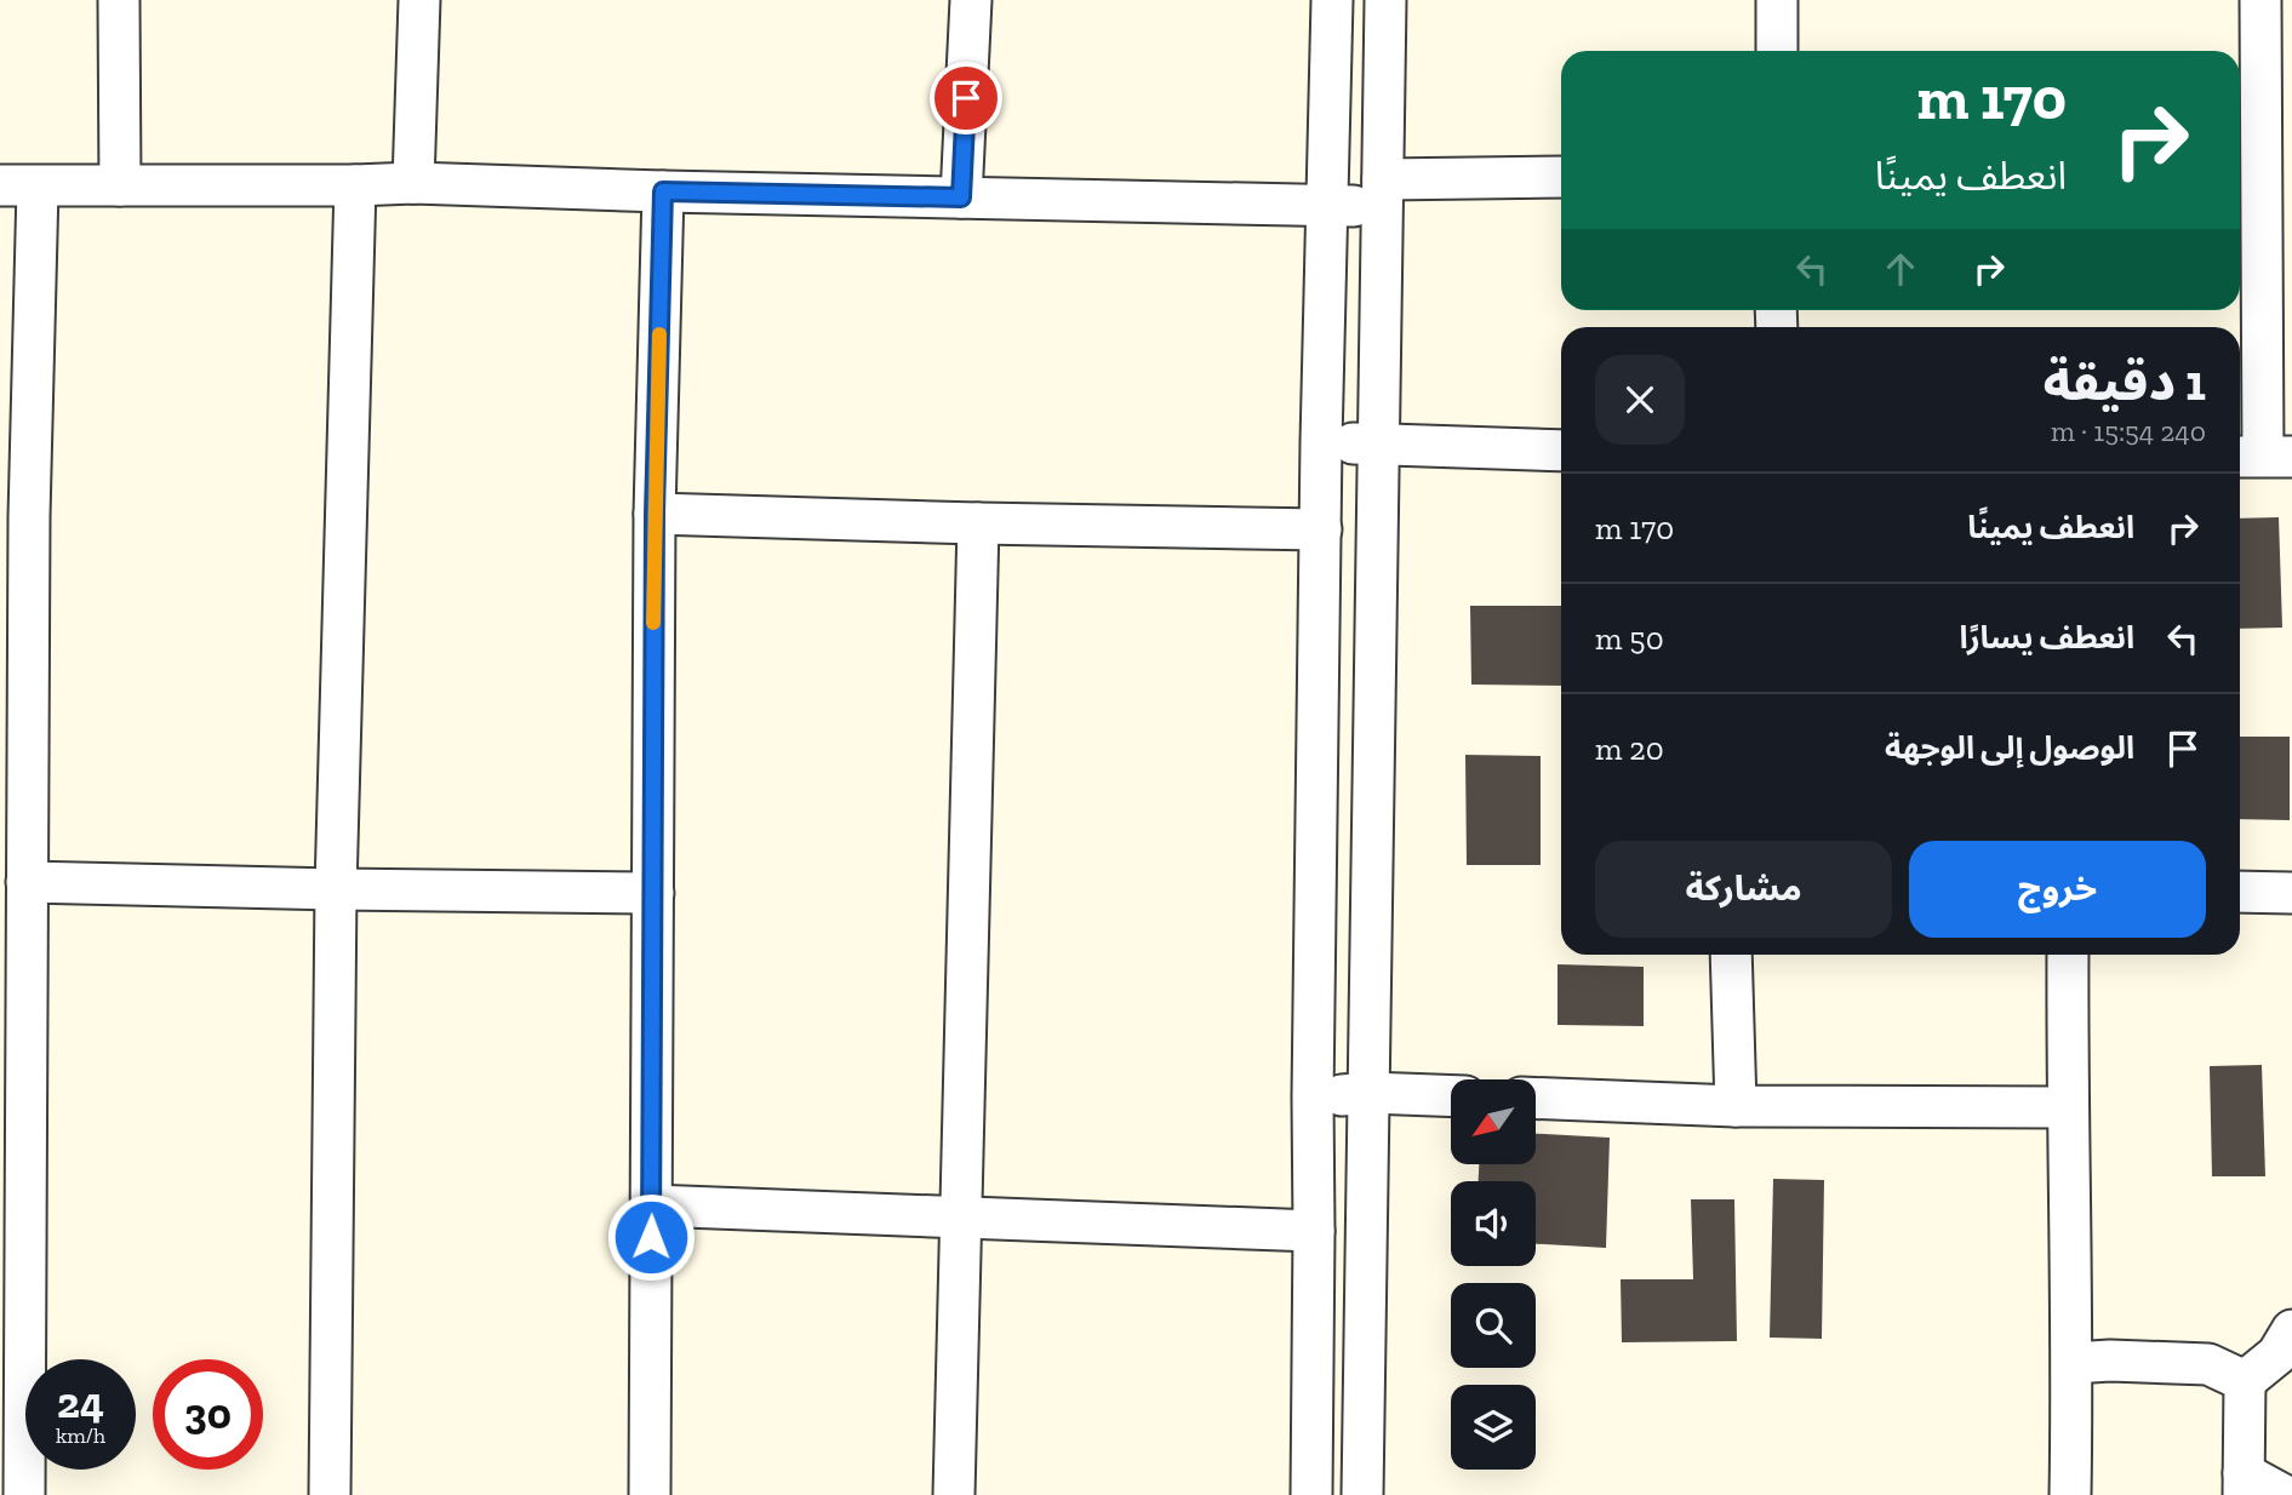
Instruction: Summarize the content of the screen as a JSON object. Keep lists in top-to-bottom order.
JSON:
{
  "north": "bottom left",
  "page": {
    "turn": ["170 m", "انعطف يمينًا"],
    "heading": ["1 دقيقة", "240 m · 15:54"],
    "list": [
      {
        "name": "انعطف يمينًا",
        "value": "170 m"
      },
      {
        "name": "انعطف يسارًا",
        "value": "50 m"
      },
      {
        "name": "الوصول إلى الوجهة",
        "value": "20 m"
      }
    ],
    "buttons": ["خروج", "مشاركة"],
    "speed": "24 km/h",
    "limit": "30"
  }
}
